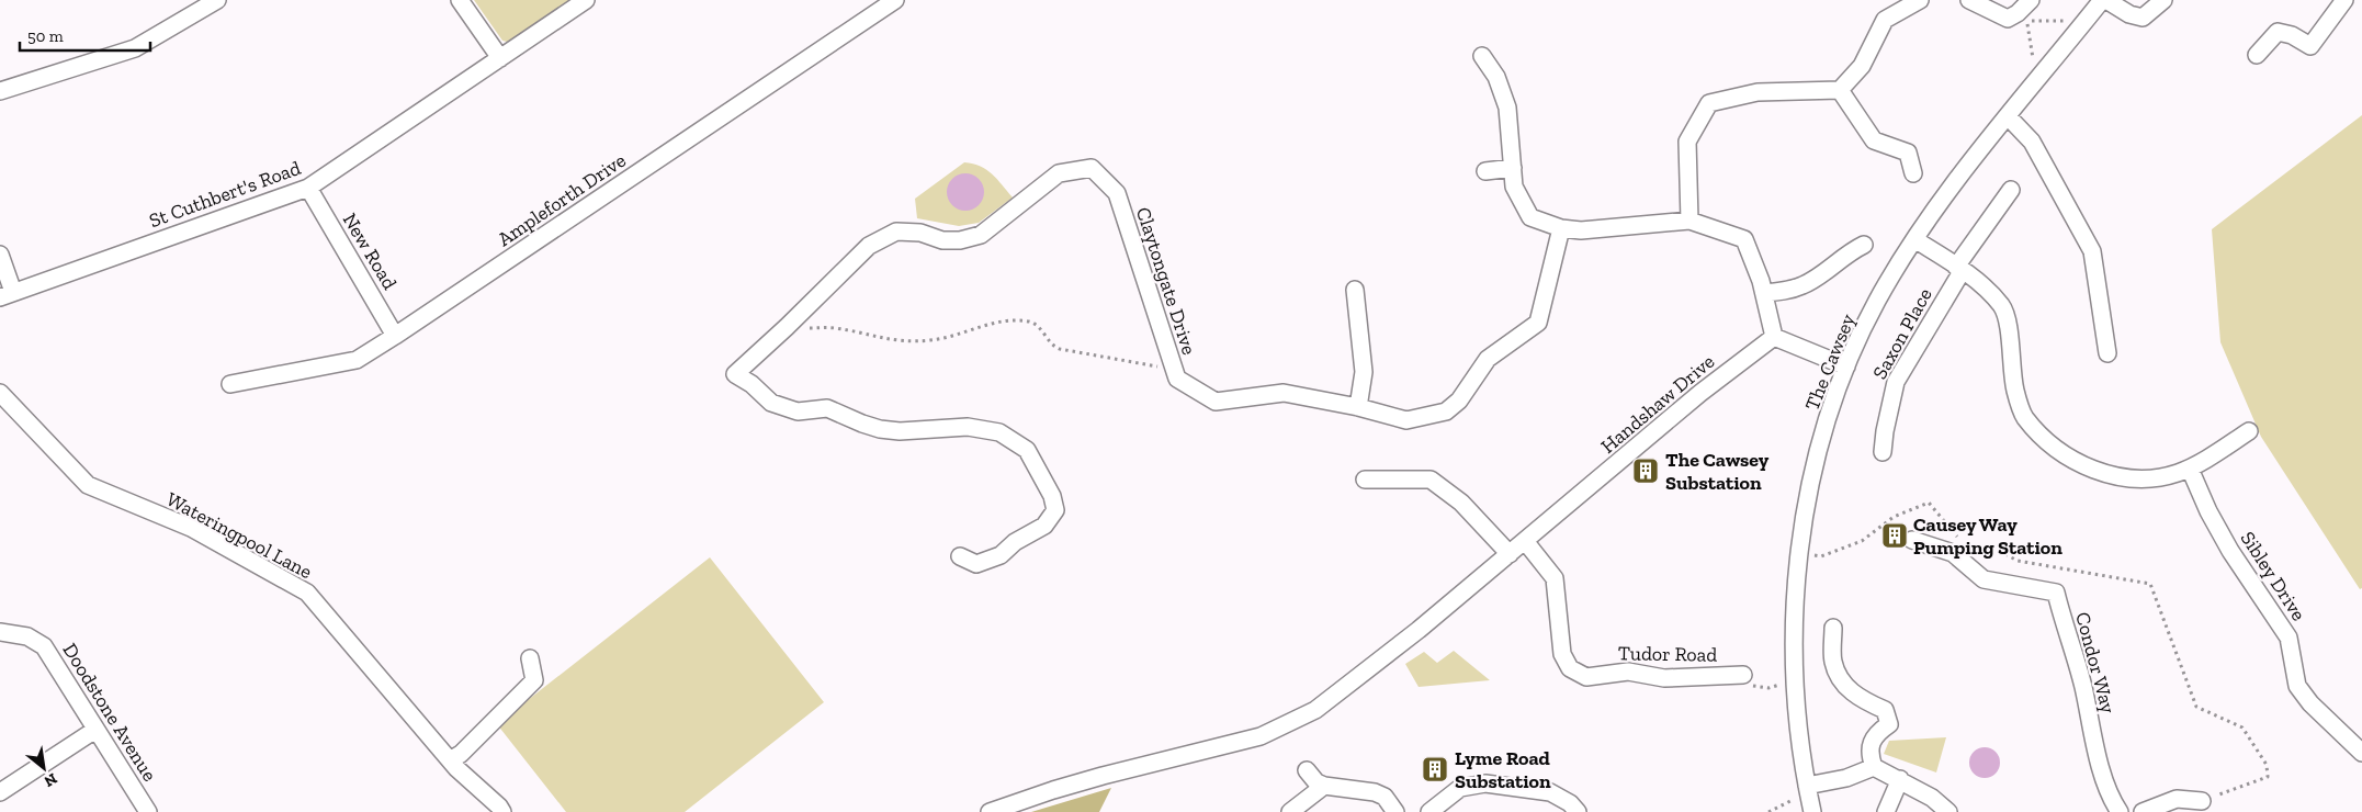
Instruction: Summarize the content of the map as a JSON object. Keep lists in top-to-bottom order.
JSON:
{
  "streets": {
    "street": [
      "St Cuthbert's Road",
      "Ampleforth Drive",
      "New Road",
      "Claytongate Drive",
      "Saxon Place",
      "The Cawsey",
      "Handshaw Drive",
      "Wateringpool Lane",
      "Sibley Drive",
      "Tudor Road",
      "Condor Way",
      "Doodstone Avenue"
    ]
  },
  "crossings": [
    ["St Cuthbert's Road", "New Road"],
    ["Ampleforth Drive", "New Road"],
    ["Handshaw Drive", "Tudor Road"]
  ],
  "places": {
    "building": ["The Cawsey Substation", "Causey Way Pumping Station", "Lyme Road Substation"]
  },
  "scale_bar": "50 m",
  "north": "bottom right"
}
